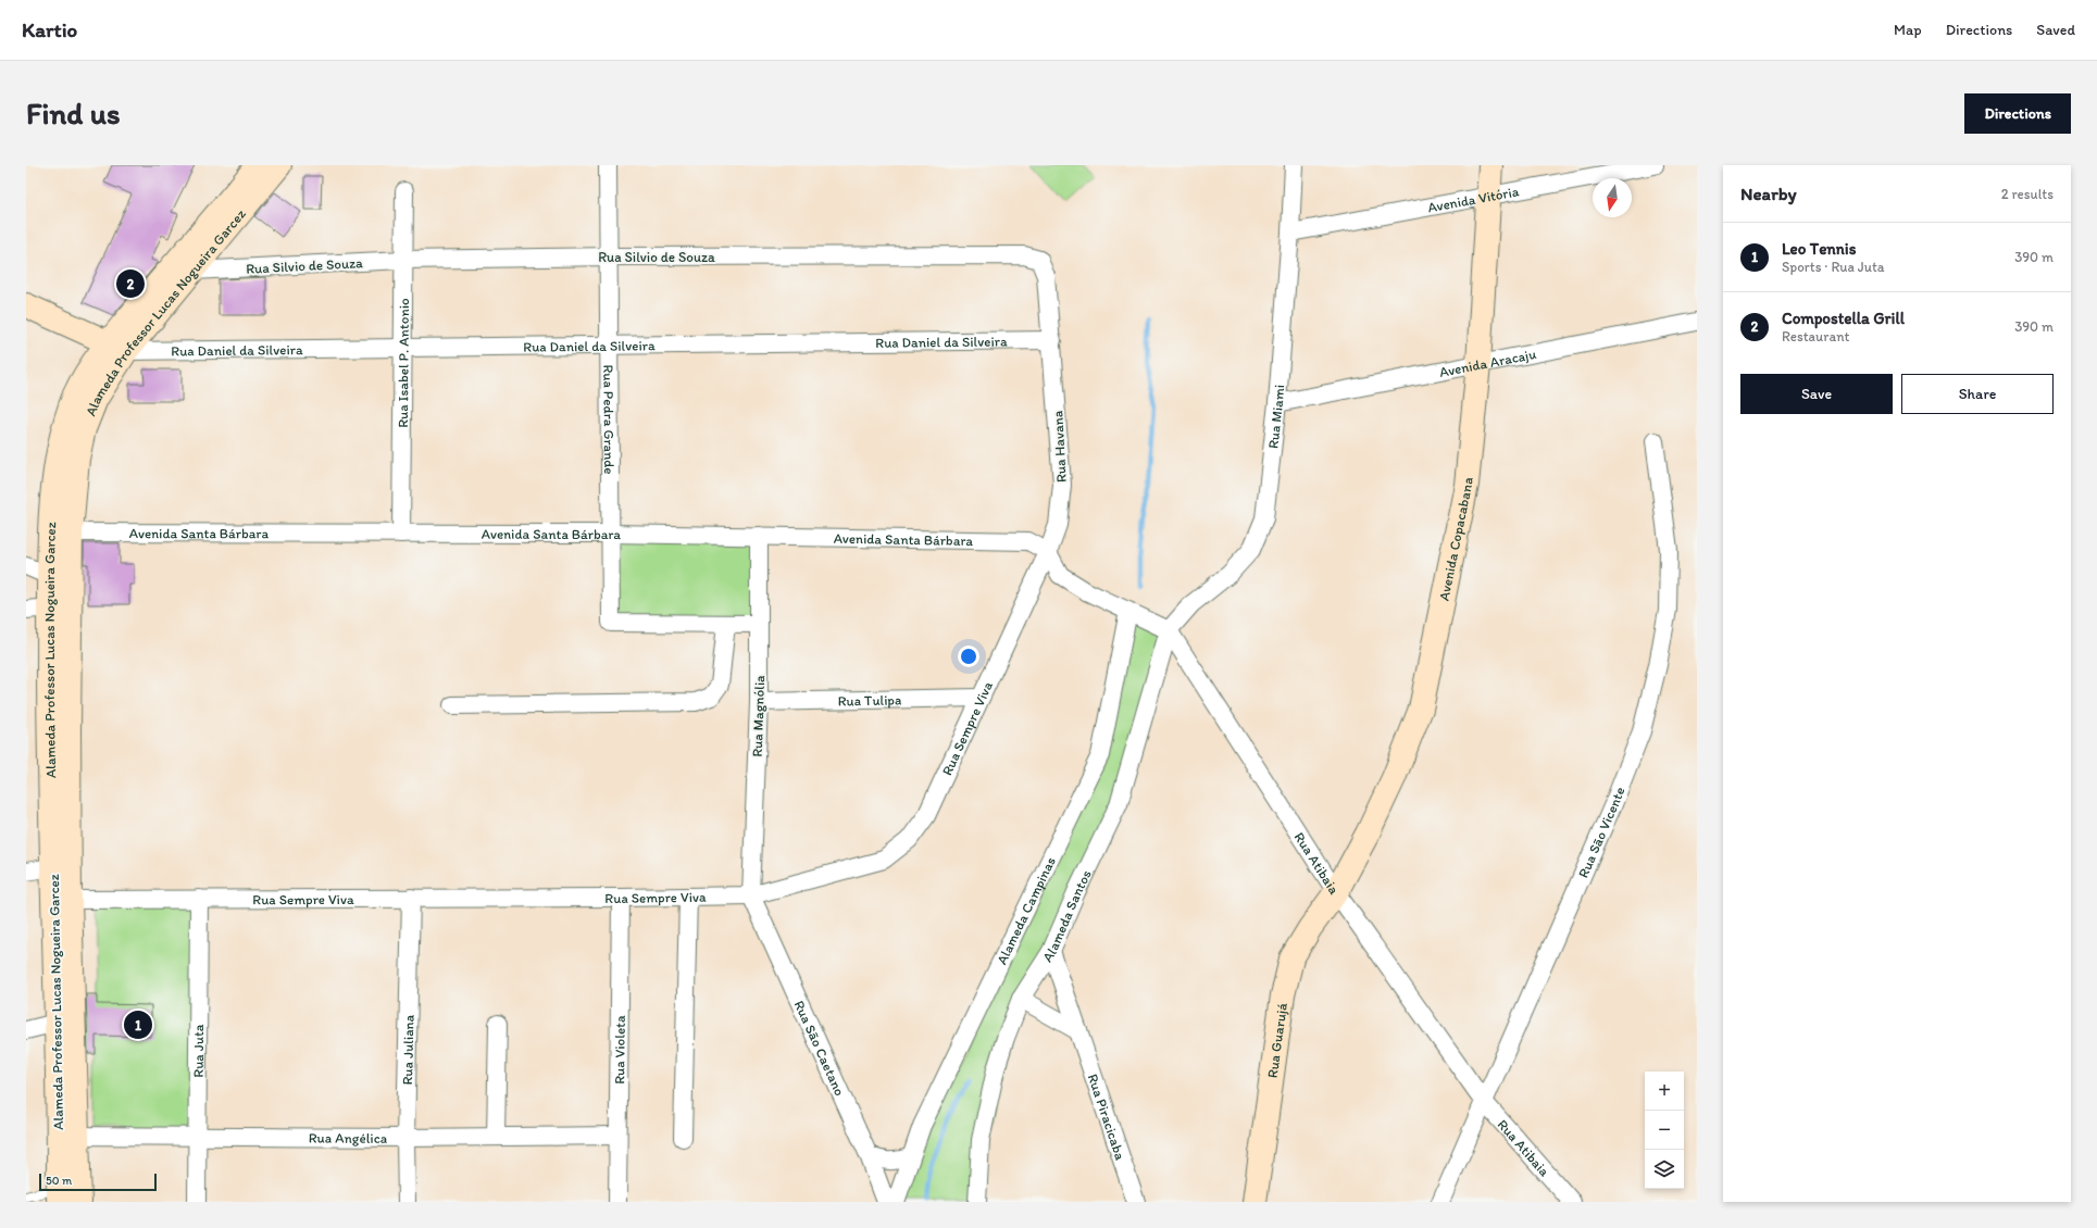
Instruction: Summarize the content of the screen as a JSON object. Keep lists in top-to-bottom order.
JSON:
{
  "streets": {
    "main road": ["Alameda Professor Lucas Nogueira Garcez", "Avenida Copacabana", "Rua Guarujá"],
    "street": [
      "Avenida Vitória",
      "Rua Silvio de Souza",
      "Rua Daniel da Silveira",
      "Avenida Aracaju",
      "Rua Isabel P. Antonio",
      "Rua Miami",
      "Rua Pedra Grande",
      "Rua Havana",
      "Avenida Santa Bárbara",
      "Rua Tulipa",
      "Rua Magnólia",
      "Rua Sempre Viva",
      "Rua São Vicente",
      "Rua Atibaia",
      "Alameda Campinas",
      "Alameda Santos",
      "Rua São Caetano",
      "Rua Juliana",
      "Rua Violeta",
      "Rua Juta",
      "Rua Piracicaba",
      "Rua Angélica"
    ]
  },
  "crossings": [
    ["Avenida Vitória", "Rua Miami"],
    ["Avenida Vitória", "Avenida Copacabana"],
    ["Rua Silvio de Souza", "Alameda Professor Lucas Nogueira Garcez"],
    ["Rua Silvio de Souza", "Rua Daniel da Silveira"],
    ["Rua Silvio de Souza", "Rua Isabel P. Antonio"],
    ["Rua Silvio de Souza", "Rua Pedra Grande"],
    ["Rua Silvio de Souza", "Rua Havana"],
    ["Alameda Professor Lucas Nogueira Garcez", "Rua Daniel da Silveira"],
    ["Alameda Professor Lucas Nogueira Garcez", "Avenida Santa Bárbara"],
    ["Alameda Professor Lucas Nogueira Garcez", "Rua Sempre Viva"],
    ["Alameda Professor Lucas Nogueira Garcez", "Rua Angélica"],
    ["Rua Daniel da Silveira", "Rua Isabel P. Antonio"],
    ["Rua Daniel da Silveira", "Rua Pedra Grande"],
    ["Rua Daniel da Silveira", "Rua Havana"],
    ["Avenida Aracaju", "Rua Miami"],
    ["Avenida Aracaju", "Avenida Copacabana"],
    ["Rua Isabel P. Antonio", "Avenida Santa Bárbara"],
    ["Rua Miami", "Rua Atibaia"],
    ["Rua Miami", "Alameda Santos"],
    ["Rua Pedra Grande", "Avenida Santa Bárbara"],
    ["Rua Havana", "Avenida Santa Bárbara"],
    ["Rua Havana", "Rua Sempre Viva"],
    ["Avenida Santa Bárbara", "Rua Magnólia"],
    ["Avenida Santa Bárbara", "Rua Sempre Viva"],
    ["Avenida Copacabana", "Rua Atibaia"],
    ["Avenida Copacabana", "Rua Guarujá"],
    ["Rua Tulipa", "Rua Magnólia"],
    ["Rua Tulipa", "Rua Sempre Viva"],
    ["Rua Magnólia", "Rua Sempre Viva"],
    ["Rua Magnólia", "Rua São Caetano"],
    ["Rua Sempre Viva", "Rua São Caetano"],
    ["Rua Sempre Viva", "Rua Juliana"],
    ["Rua Sempre Viva", "Rua Violeta"],
    ["Rua Sempre Viva", "Rua Juta"],
    ["Rua São Vicente", "Rua Atibaia"],
    ["Rua Atibaia", "Alameda Santos"],
    ["Rua Atibaia", "Rua Guarujá"],
    ["Alameda Santos", "Rua Piracicaba"],
    ["Rua Juliana", "Rua Angélica"],
    ["Rua Violeta", "Rua Angélica"],
    ["Rua Juta", "Rua Angélica"]
  ],
  "scale_bar": "50 m",
  "north": "bottom",
  "page": {
    "header": "Kartio",
    "nav": ["Map", "Directions", "Saved"],
    "buttons": [
      "Directions",
      ["Save", "Share"]
    ],
    "title": "Find us",
    "heading": ["Nearby", "2 results"],
    "list": [
      {
        "mark": "1",
        "name": "Leo Tennis",
        "note": "Sports · Rua Juta",
        "value": "390 m"
      },
      {
        "mark": "2",
        "name": "Compostella Grill",
        "note": "Restaurant",
        "value": "390 m"
      }
    ],
    "pins": ["2", "1"],
    "map_buttons": ["+", "−"],
    "scale": "50 m"
  }
}
